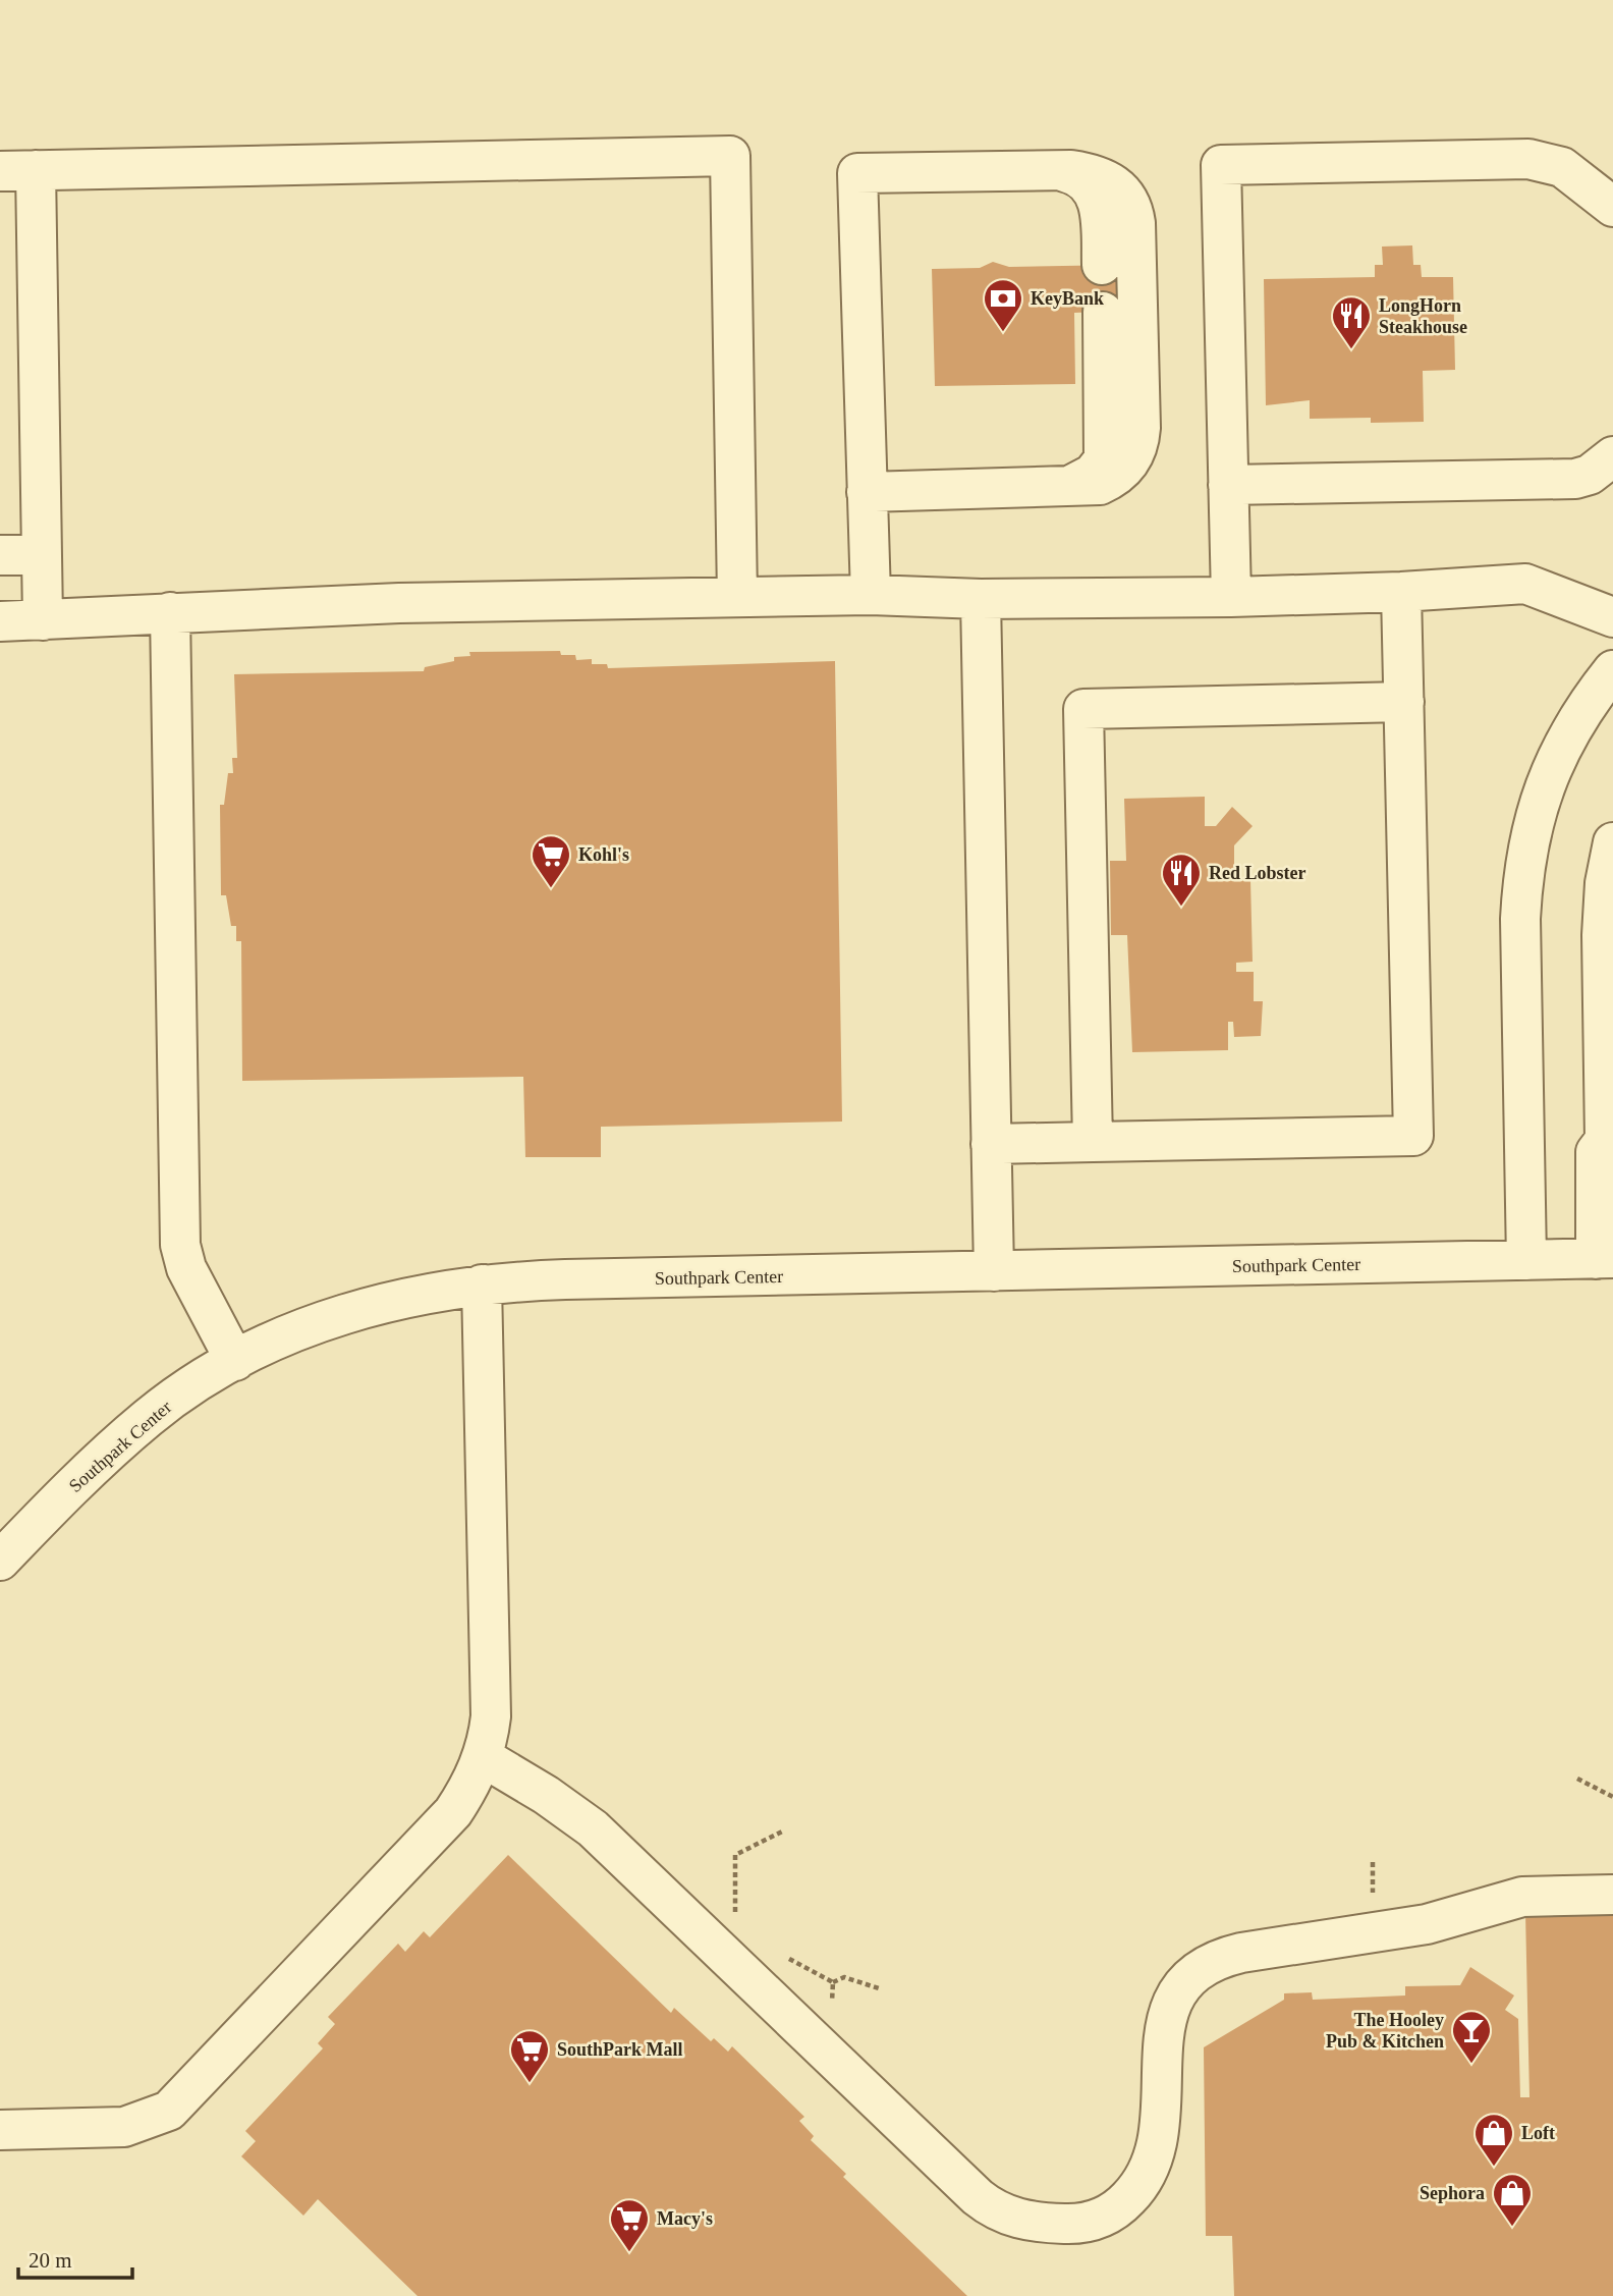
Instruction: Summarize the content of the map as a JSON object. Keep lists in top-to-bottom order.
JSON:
{
  "streets": {
    "street": ["Southpark Center"]
  },
  "places": {
    "bank": ["KeyBank"],
    "restaurant": ["LongHorn Steakhouse", "Red Lobster"],
    "supermarket": ["Kohl's", "SouthPark Mall", "Macy's"],
    "bar": ["The Hooley Pub & Kitchen"],
    "shop": ["Loft", "Sephora"]
  },
  "scale_bar": "20 m"
}
